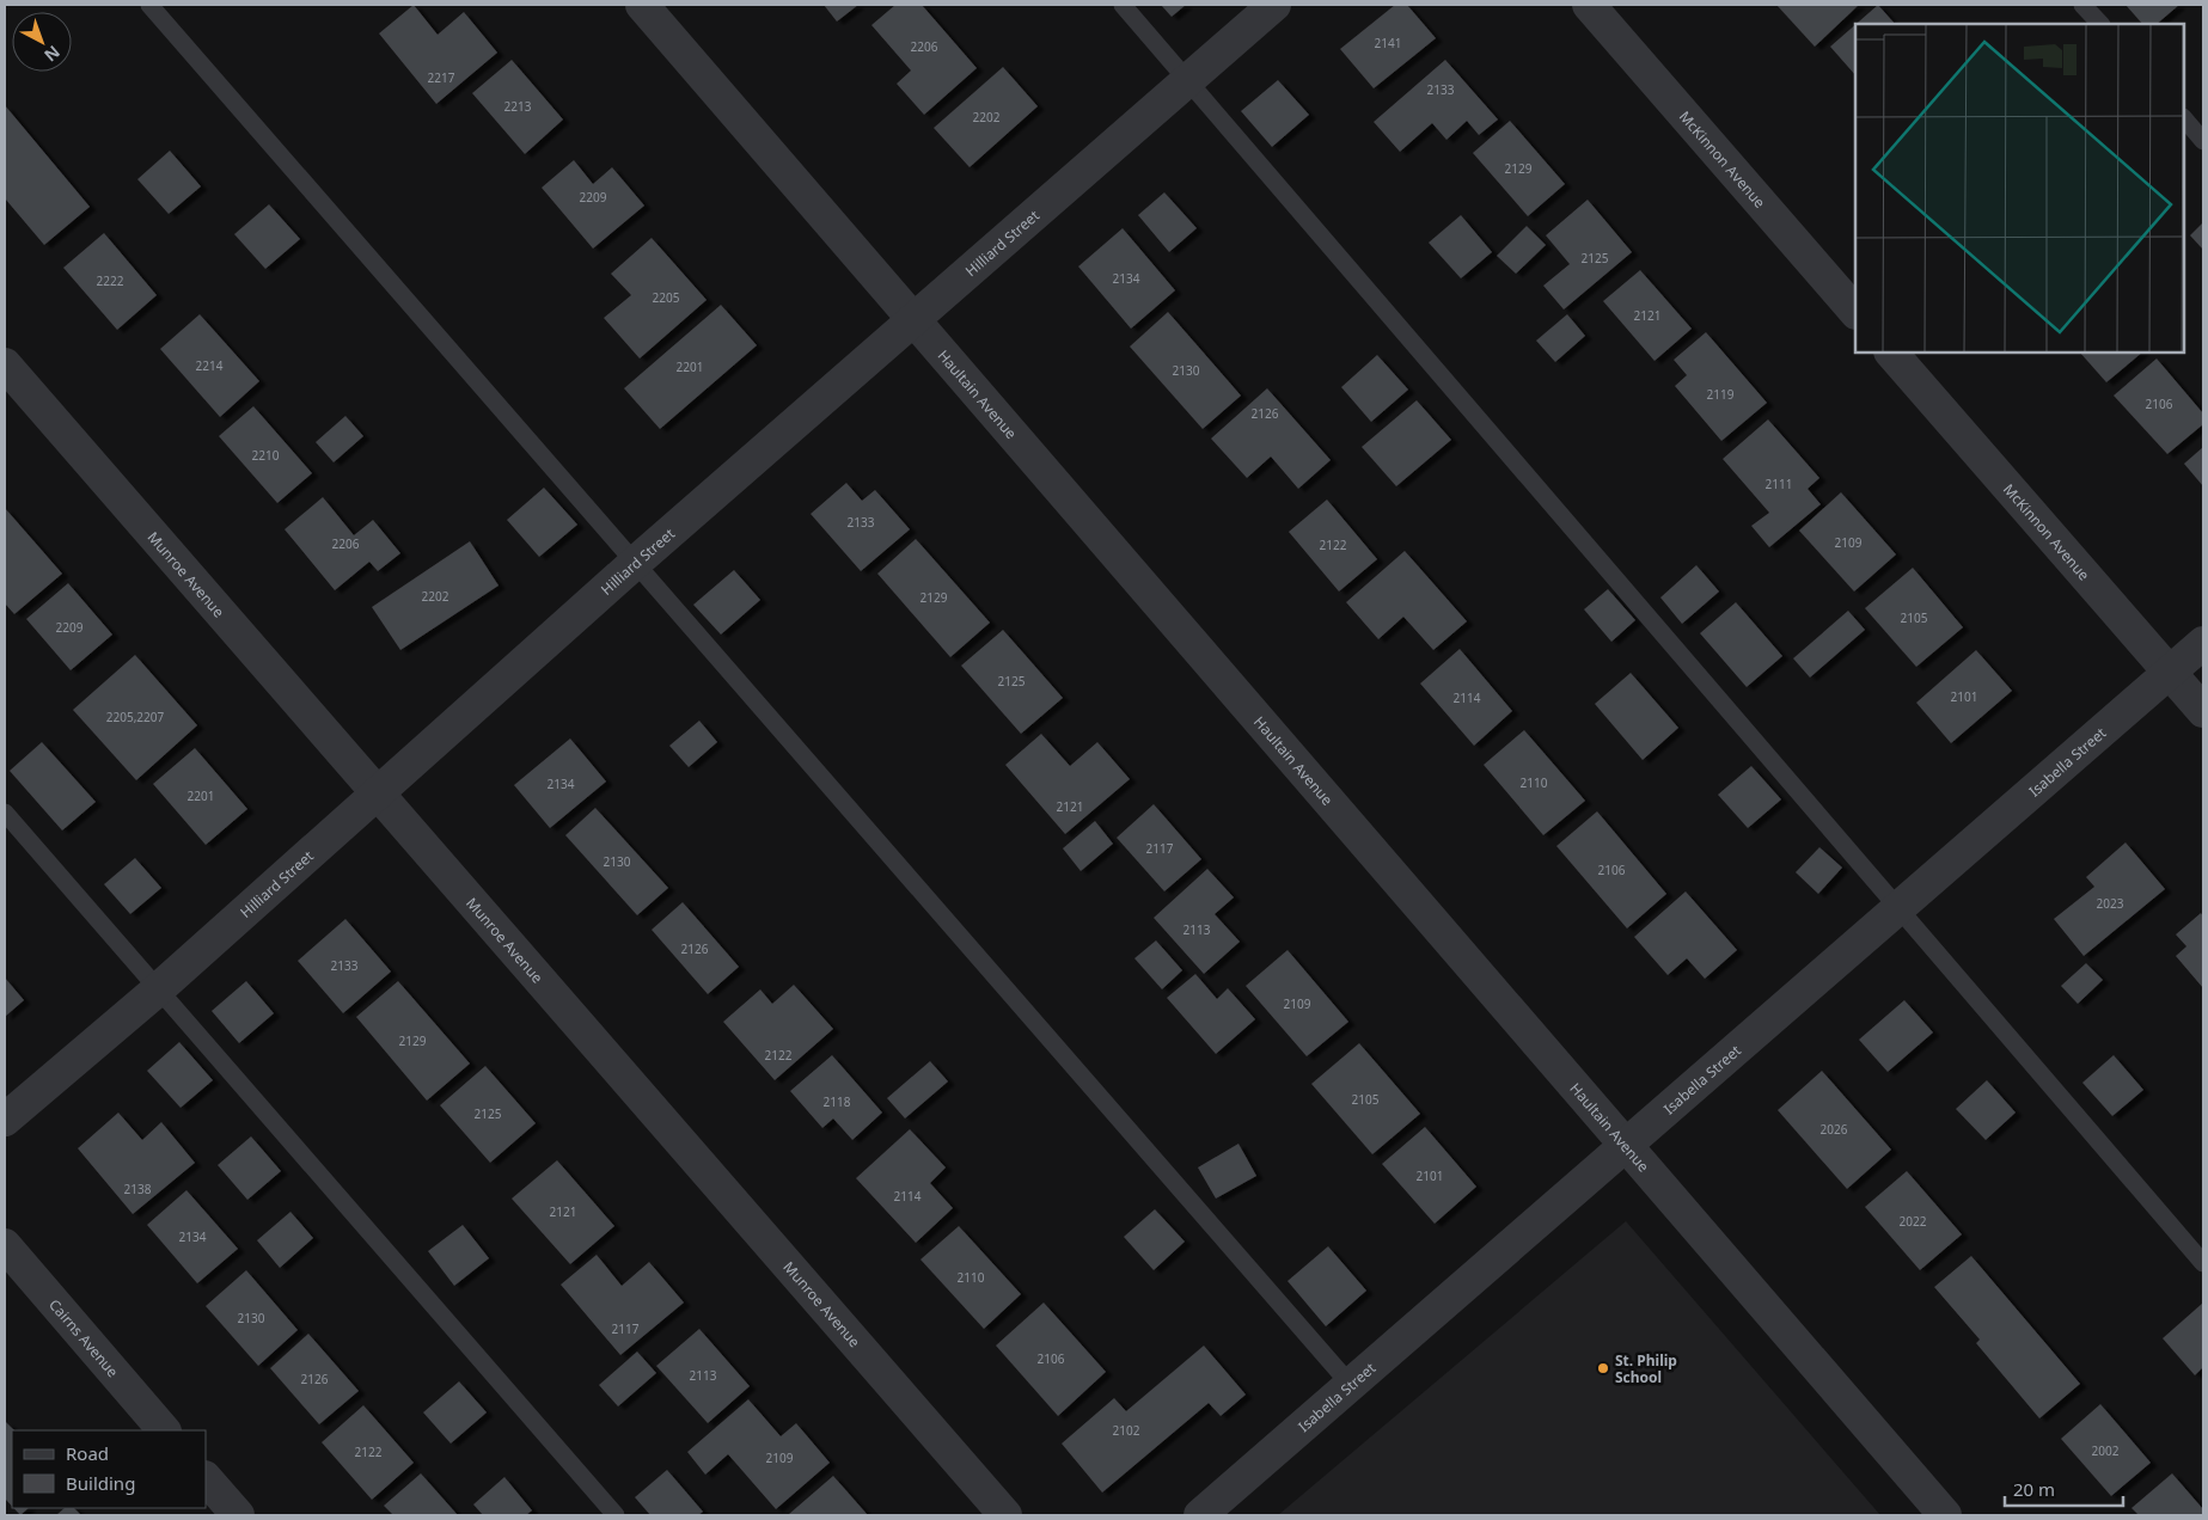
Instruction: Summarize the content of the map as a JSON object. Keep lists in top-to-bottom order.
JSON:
{
  "streets": {
    "street": [
      "McKinnon Avenue",
      "Hilliard Street",
      "Haultain Avenue",
      "Munroe Avenue",
      "Isabella Street",
      "Cairns Avenue"
    ]
  },
  "crossings": [
    ["McKinnon Avenue", "Isabella Street"],
    ["Hilliard Street", "Haultain Avenue"],
    ["Hilliard Street", "Munroe Avenue"],
    ["Haultain Avenue", "Isabella Street"]
  ],
  "places": ["St. Philip School"],
  "house_numbers": [
    "2141",
    "2206",
    "2217",
    "2133",
    "2213",
    "2202",
    "2129",
    "2209",
    "2125",
    "2134",
    "2222",
    "2205",
    "2121",
    "2214",
    "2201",
    "2130",
    "2119",
    "2106",
    "2126",
    "2210",
    "2111",
    "2133",
    "2109",
    "2206",
    "2122",
    "2202",
    "2129",
    "2105",
    "2209",
    "2125",
    "2101",
    "2114",
    "2205,2207",
    "2110",
    "2134",
    "2201",
    "2121",
    "2117",
    "2130",
    "2106",
    "2023",
    "2113",
    "2126",
    "2133",
    "2109",
    "2129",
    "2122",
    "2105",
    "2118",
    "2125",
    "2026",
    "2101",
    "2138",
    "2114",
    "2121",
    "2022",
    "2134",
    "2110",
    "2130",
    "2117",
    "2106",
    "2113",
    "2126",
    "2102",
    "2002",
    "2122",
    "2109"
  ],
  "legend": ["Road", "Building"],
  "scale_bar": "20 m",
  "north": "bottom right"
}
